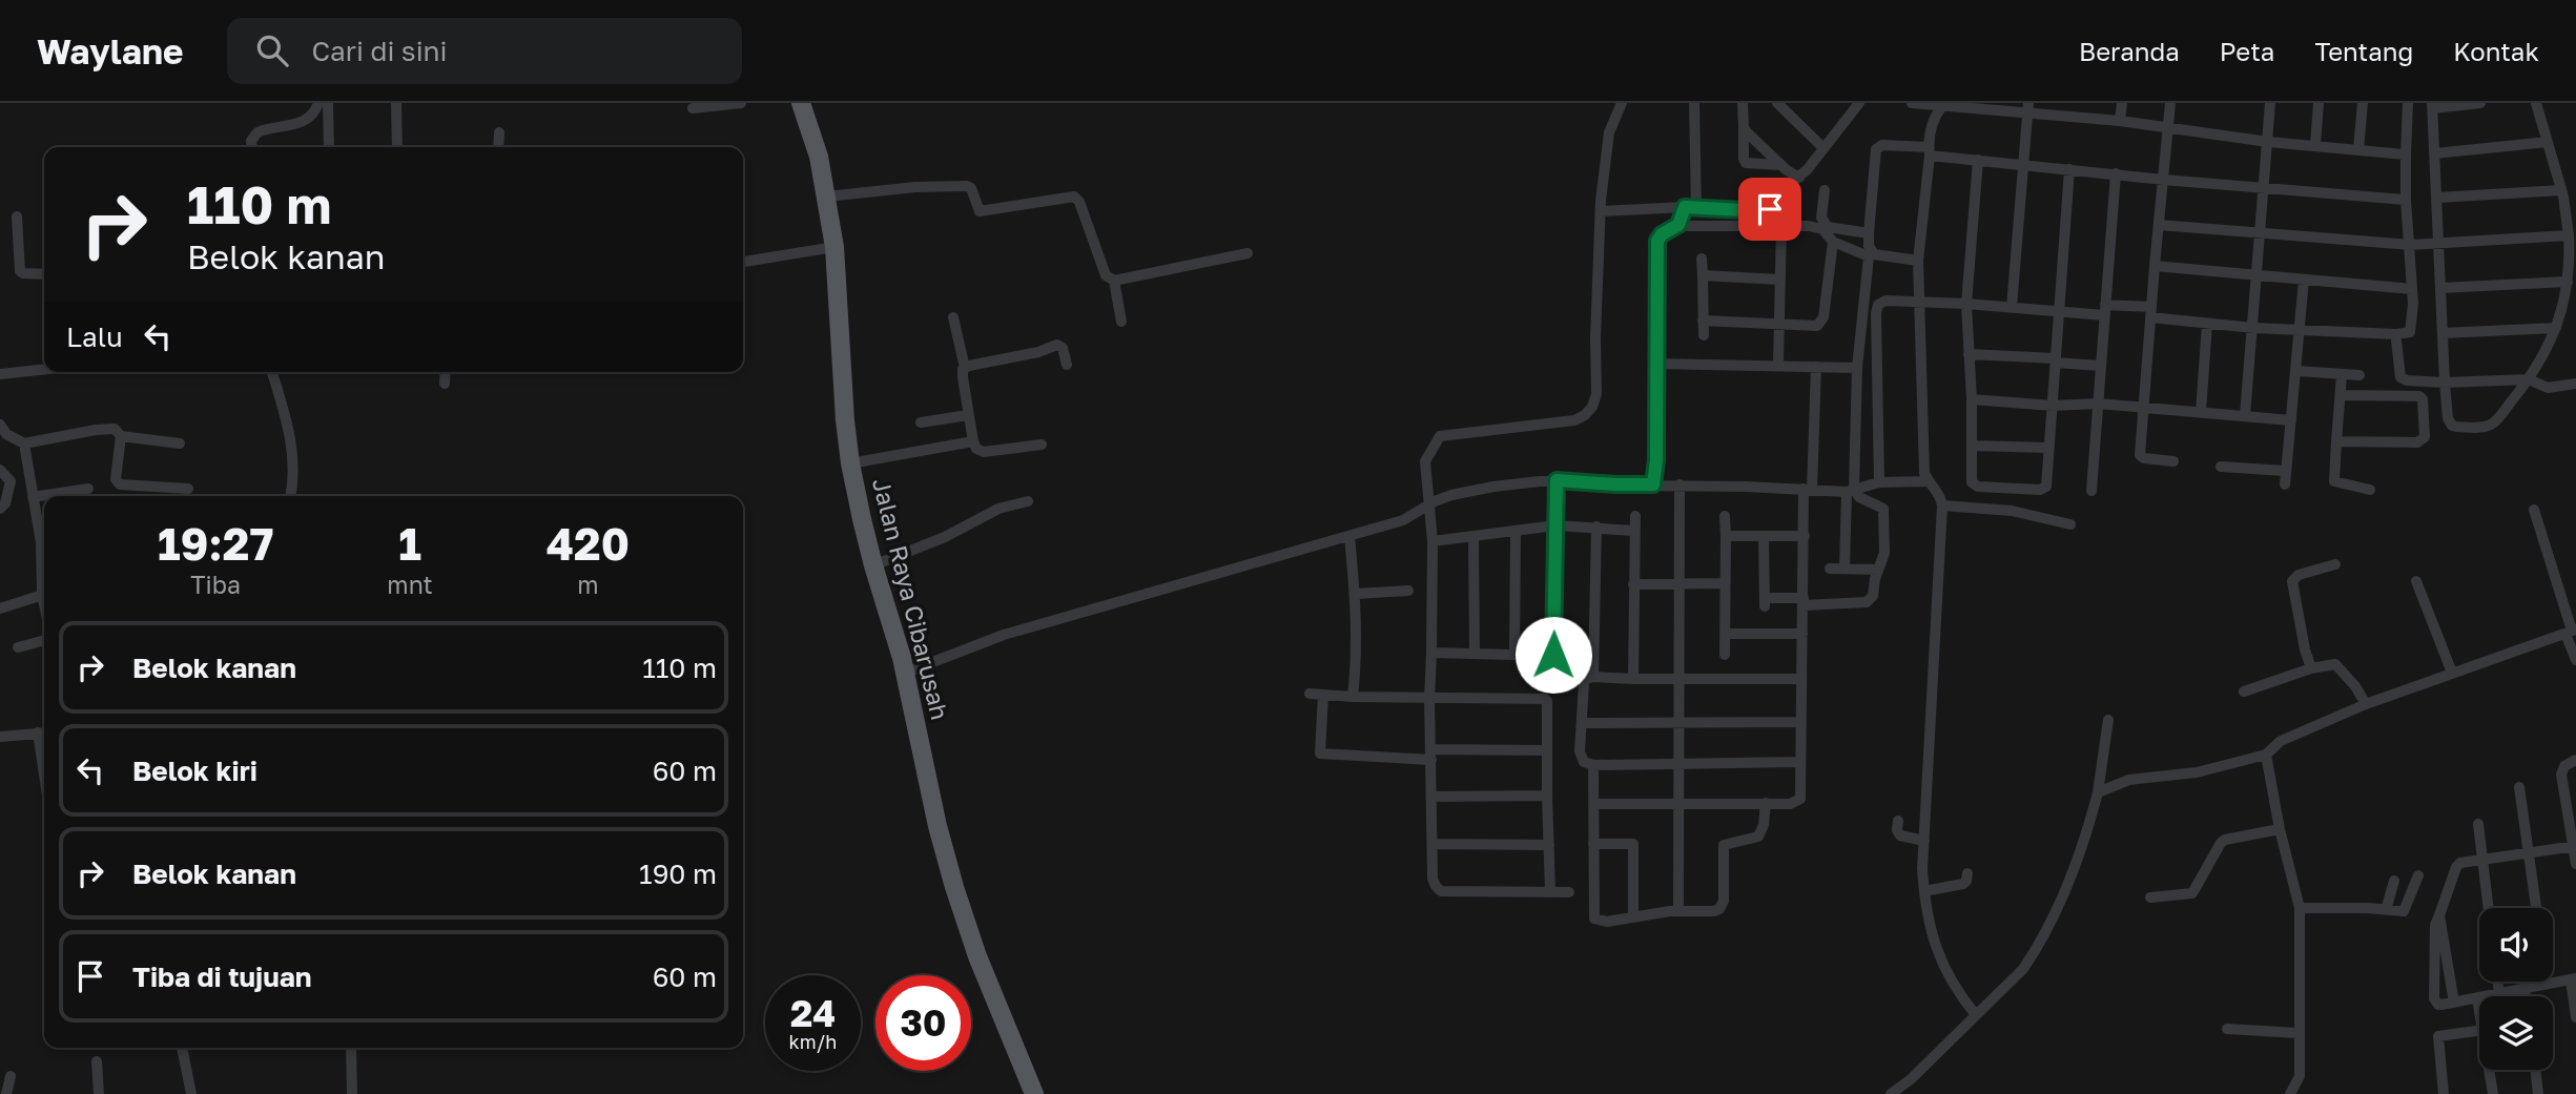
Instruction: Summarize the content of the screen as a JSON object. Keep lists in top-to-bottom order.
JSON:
{
  "streets": {
    "main road": ["Jalan Raya Cibarusah"]
  },
  "page": {
    "header": "Waylane",
    "search": "Cari di sini",
    "nav": [
      "Beranda",
      "Peta",
      "Tentang",
      "Kontak"
    ],
    "turn": ["110 m", "Belok kanan"],
    "then": "Lalu",
    "eta": [
      "19:27",
      "Tiba",
      "1",
      "mnt",
      "420",
      "m"
    ],
    "list": [
      {
        "name": "Belok kanan",
        "value": "110 m"
      },
      {
        "name": "Belok kiri",
        "value": "60 m"
      },
      {
        "name": "Belok kanan",
        "value": "190 m"
      },
      {
        "name": "Tiba di tujuan",
        "value": "60 m"
      }
    ],
    "speed": "24 km/h",
    "limit": "30"
  }
}
